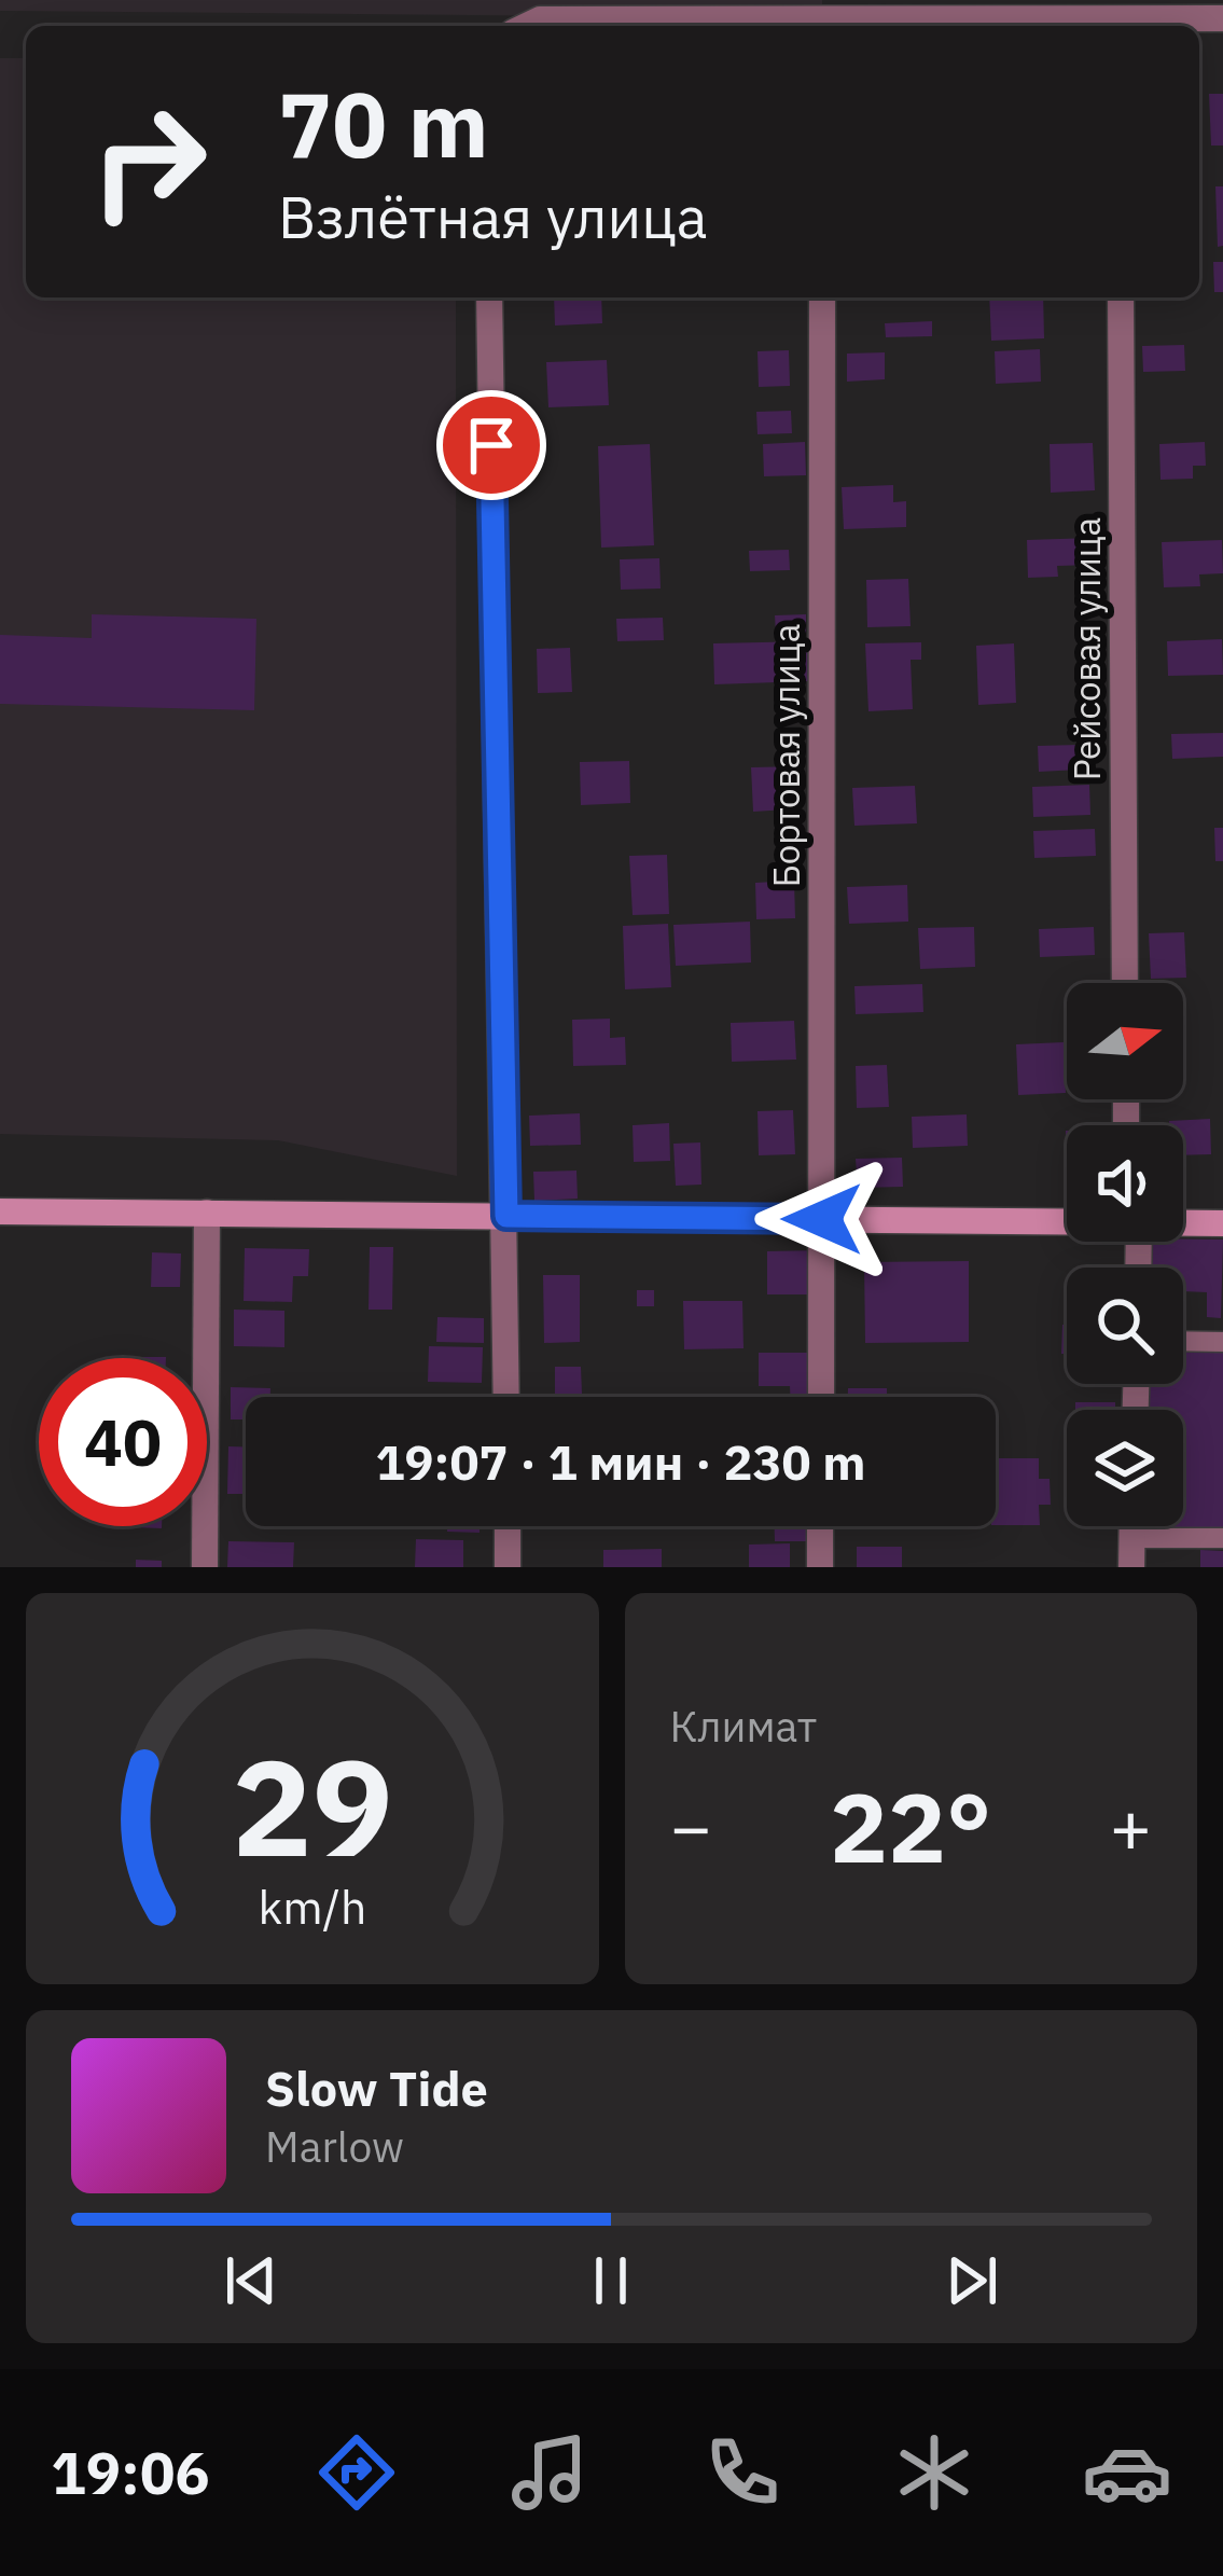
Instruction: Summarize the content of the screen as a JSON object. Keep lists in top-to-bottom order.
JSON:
{
  "streets": {
    "street": ["Рейсовая улица", "Бортовая улица"]
  },
  "north": "right",
  "page": {
    "turn": ["70 m", "Взлётная улица"],
    "limit": "40",
    "trip": "19:07 · 1 мин · 230 m",
    "tile": "Климат",
    "heat": ["−", "22°", "+"],
    "song": ["Slow Tide", "Marlow"],
    "tabs": "19:06",
    "gauge": ["29", "km/h"]
  }
}
